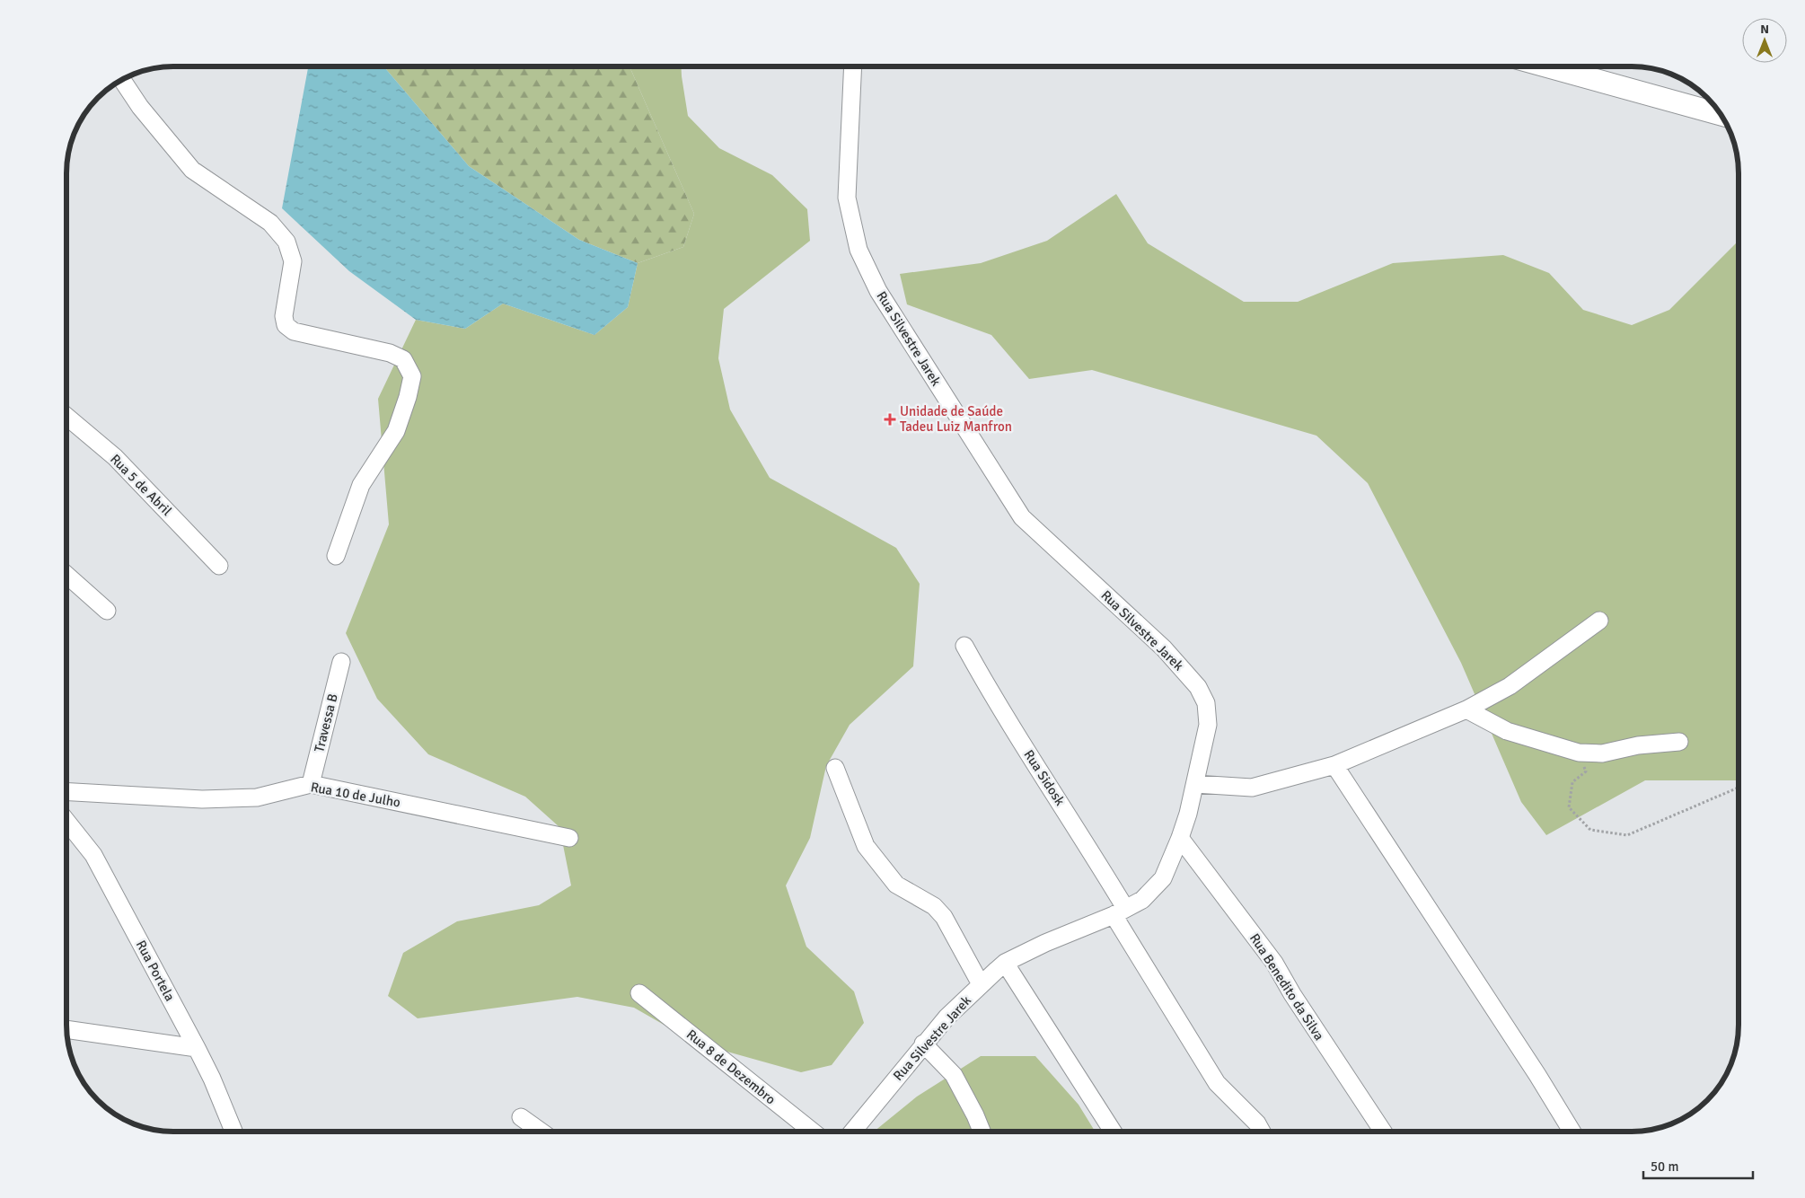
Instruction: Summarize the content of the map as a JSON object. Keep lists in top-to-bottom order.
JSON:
{
  "streets": {
    "street": [
      "Rua Silvestre Jarek",
      "Rua 5 de Abril",
      "Travessa B",
      "Rua Sidosk",
      "Rua 10 de Julho",
      "Rua Portela",
      "Rua Benedito da Silva",
      "Rua 8 de Dezembro"
    ]
  },
  "crossings": [
    ["Rua Silvestre Jarek", "Rua Sidosk"],
    ["Rua Silvestre Jarek", "Rua Benedito da Silva"],
    ["Travessa B", "Rua 10 de Julho"]
  ],
  "places": {
    "health": ["Unidade de Saúde Tadeu Luiz Manfron"]
  },
  "scale_bar": "50 m",
  "north": "top"
}
